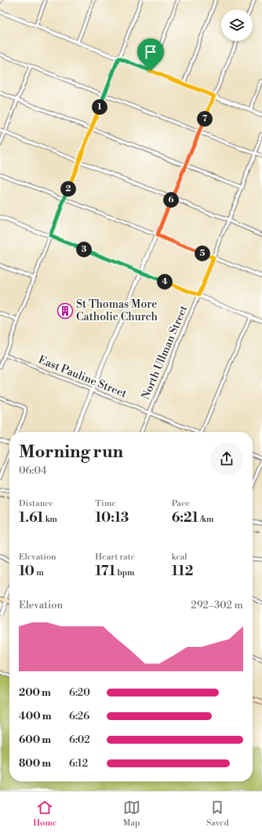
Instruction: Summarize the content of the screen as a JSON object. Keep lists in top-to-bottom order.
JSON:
{
  "streets": {
    "street": ["North Ullman Street", "East Pauline Street"]
  },
  "crossings": [
    ["North Ullman Street", "East Pauline Street"]
  ],
  "places": {
    "building": ["St Thomas More Catholic Church"]
  },
  "page": {
    "pins": [
      "1",
      "7",
      "2",
      "6",
      "3",
      "5",
      "4"
    ],
    "heading": ["Morning run", "06:04"],
    "stats": [
      ["Distance", "1.61 km"],
      ["Time", "10:13"],
      ["Pace", "6:21 /km"],
      ["Elevation", "10 m"],
      ["Heart rate", "171 bpm"],
      ["kcal", "112"]
    ],
    "chart": ["Elevation", "292–302 m"],
    "list": [
      {
        "name": "200 m",
        "note": "6:20"
      },
      {
        "name": "400 m",
        "note": "6:26"
      },
      {
        "name": "600 m",
        "note": "6:02"
      },
      {
        "name": "800 m",
        "note": "6:12"
      }
    ],
    "tabs": ["Home", "Map", "Saved"]
  }
}
